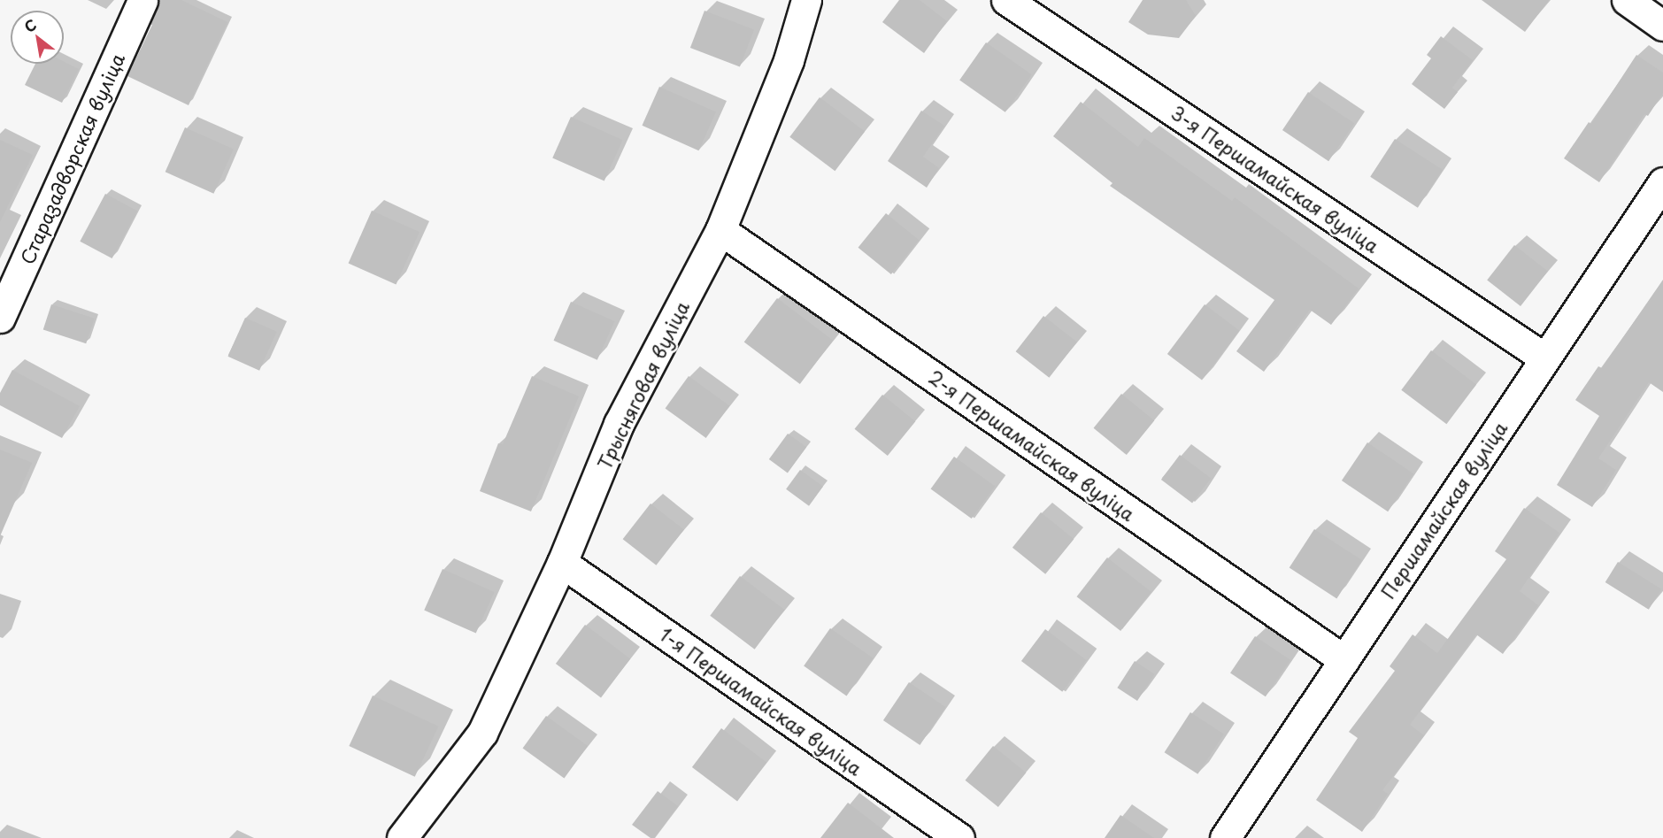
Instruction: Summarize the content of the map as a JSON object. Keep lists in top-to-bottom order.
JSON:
{
  "streets": {
    "street": [
      "Старазадворская вуліца",
      "3-я Першамайская вуліца",
      "Трысняговая вуліца",
      "2-я Першамайская вуліца",
      "Першамайская вуліца",
      "1-я Першамайская вуліца"
    ]
  },
  "crossings": [
    ["3-я Першамайская вуліца", "Першамайская вуліца"],
    ["Трысняговая вуліца", "2-я Першамайская вуліца"],
    ["Трысняговая вуліца", "1-я Першамайская вуліца"],
    ["2-я Першамайская вуліца", "Першамайская вуліца"]
  ],
  "north": "top left"
}
